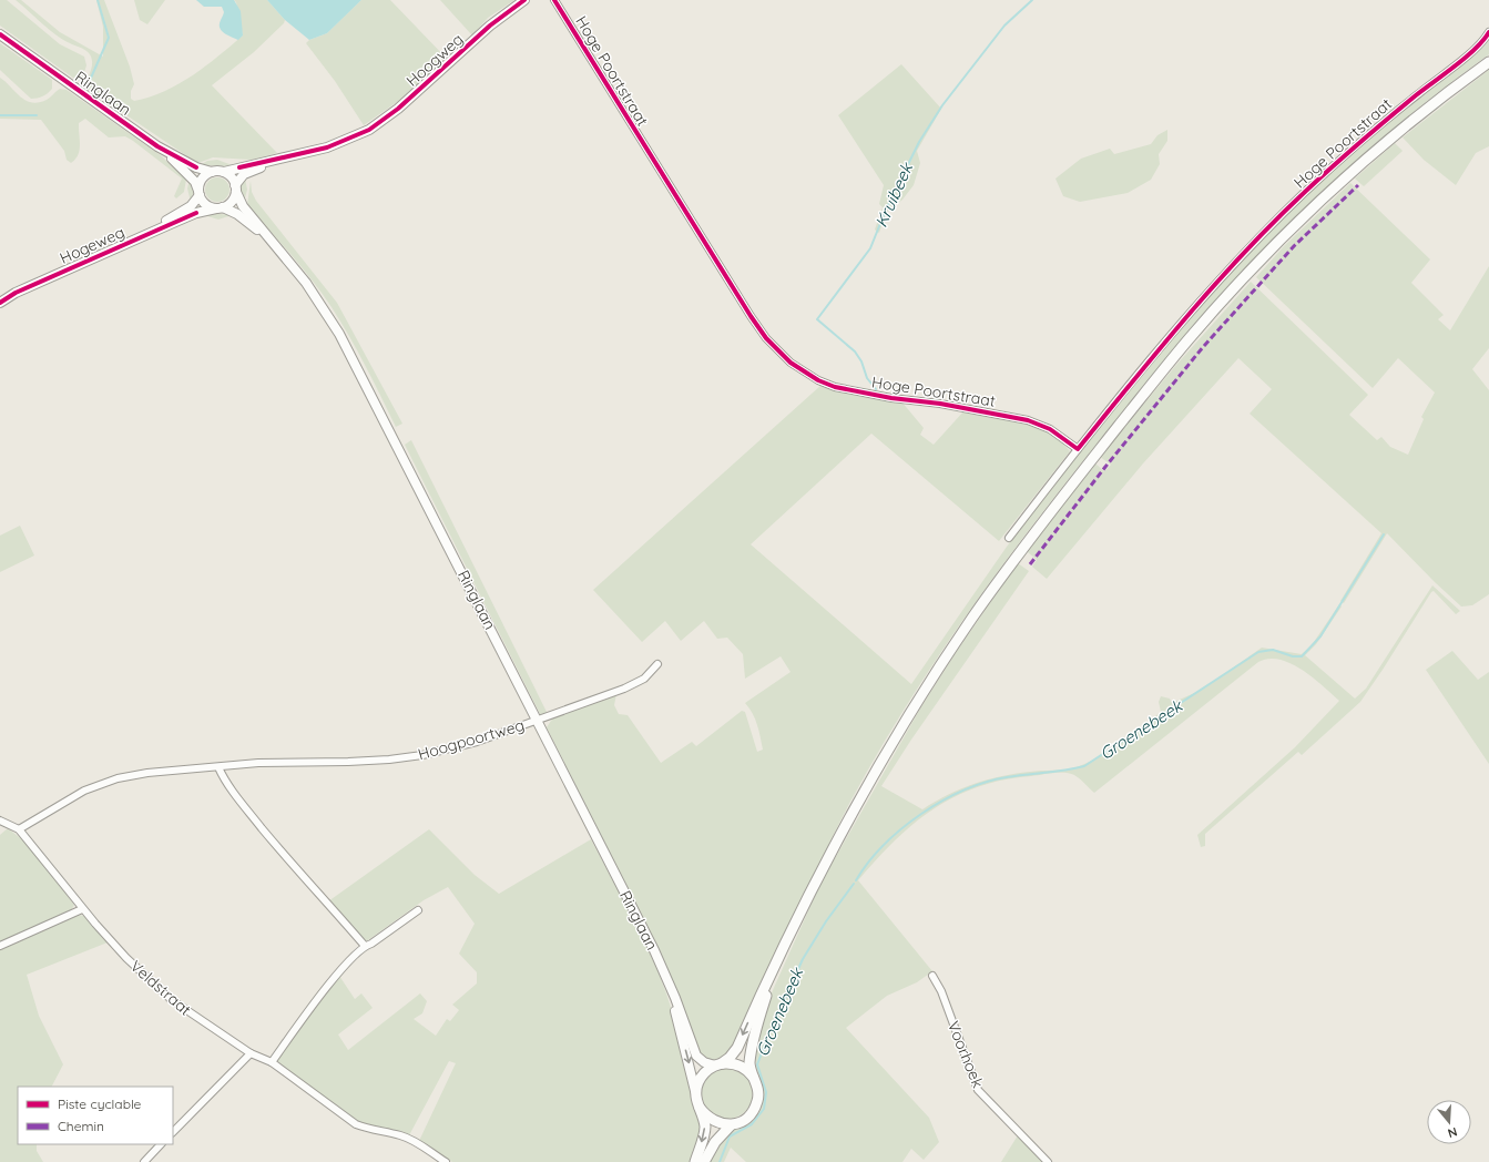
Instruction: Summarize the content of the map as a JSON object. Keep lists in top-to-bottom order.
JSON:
{
  "streets": {
    "main road": ["Hoogweg", "Ringlaan", "Hogeweg"],
    "street": [
      "Hoge Poortstraat",
      "Hoogpoortweg",
      "Veldstraat",
      "Voorhoek"
    ]
  },
  "crossings": [
    ["Ringlaan", "Hogeweg"],
    ["Ringlaan", "Hoogpoortweg"],
    ["Hoogpoortweg", "Veldstraat"]
  ],
  "water": ["Kruibeek", "Groenebeek"],
  "legend": ["Piste cyclable", "Chemin"],
  "north": "bottom"
}
